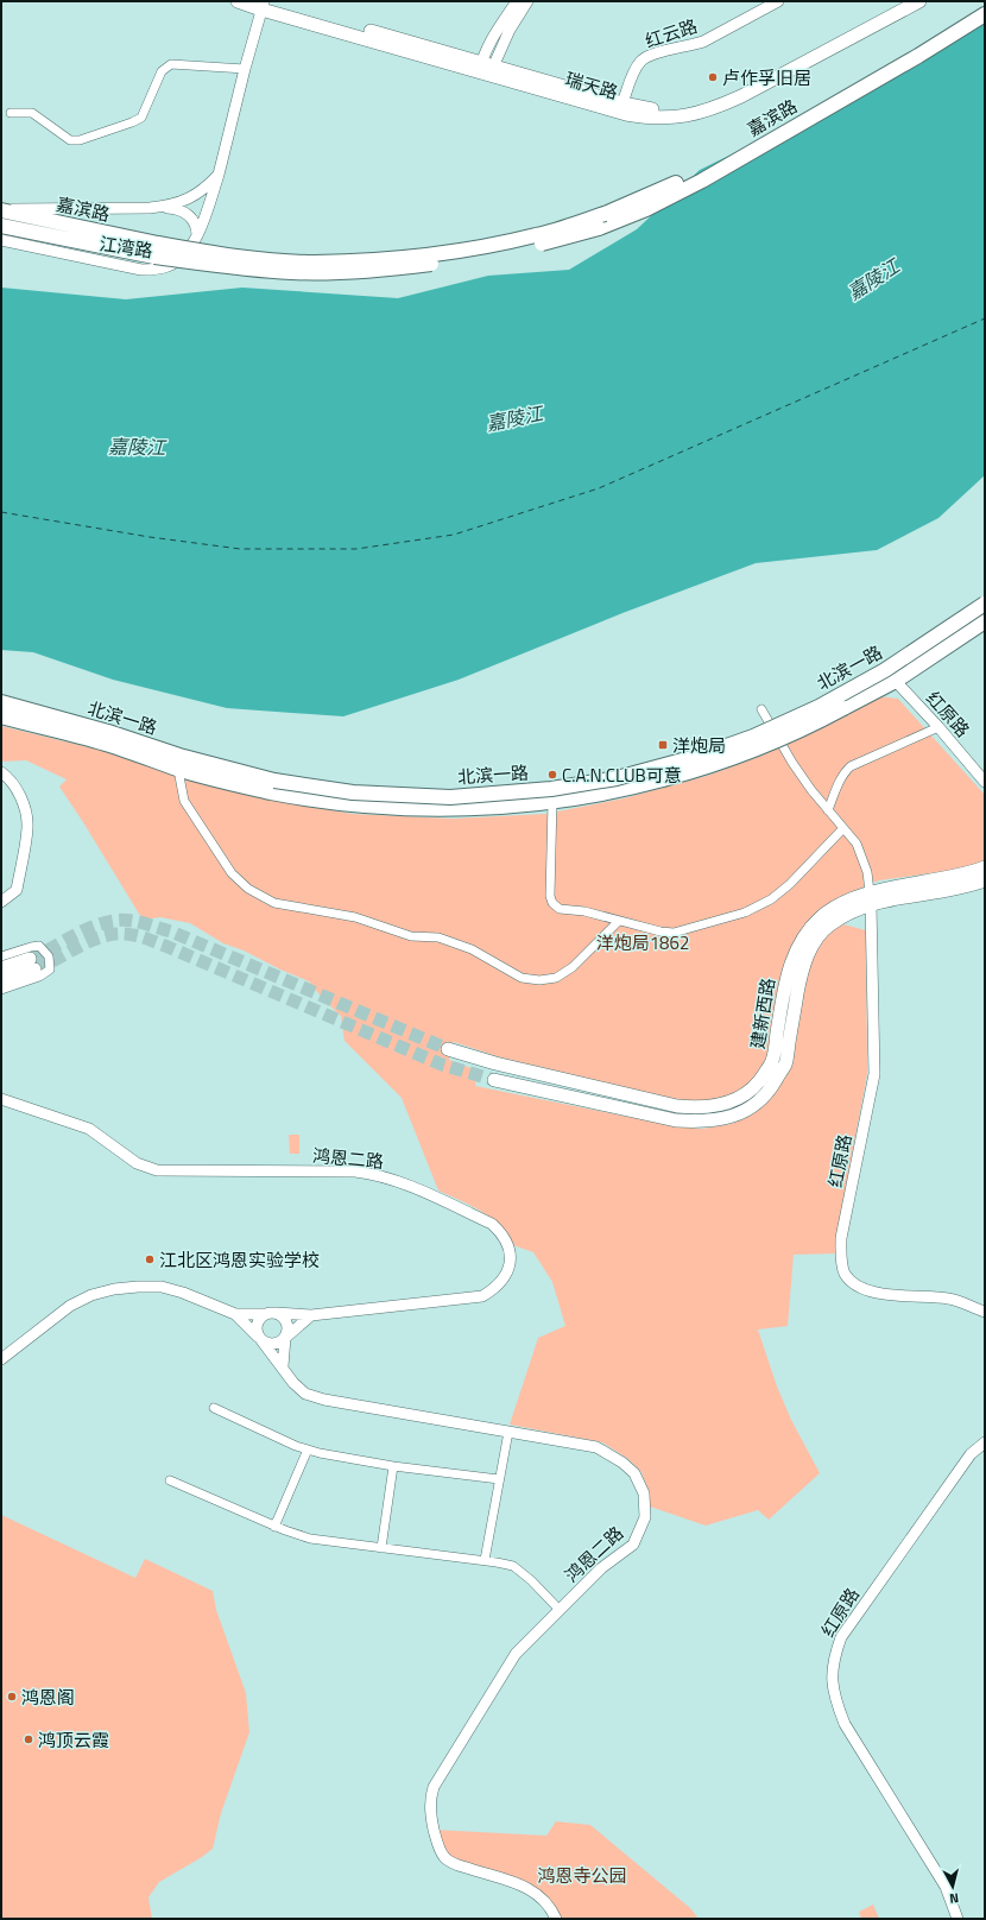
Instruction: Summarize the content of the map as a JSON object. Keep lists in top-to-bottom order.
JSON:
{
  "streets": {
    "main road": [
      "瑞天路",
      "嘉滨路",
      "北滨一路",
      "建新西路"
    ],
    "street": [
      "红云路",
      "江湾路",
      "红原路",
      "鸿恩二路"
    ]
  },
  "crossings": [
    ["红云路", "瑞天路"],
    ["瑞天路", "江湾路"],
    ["嘉滨路", "江湾路"],
    ["北滨一路", "红原路"],
    ["红原路", "建新西路"]
  ],
  "water": ["嘉陵江"],
  "parks": ["洋炮局1862", "鸿恩寺公园"],
  "places": {
    "other": [
      "卢作孚旧居",
      "C.A.N.CLUB可意",
      "江北区鸿恩实验学校",
      "鸿恩阁",
      "鸿顶云霞"
    ],
    "transit": ["洋炮局"]
  },
  "north": "bottom"
}
